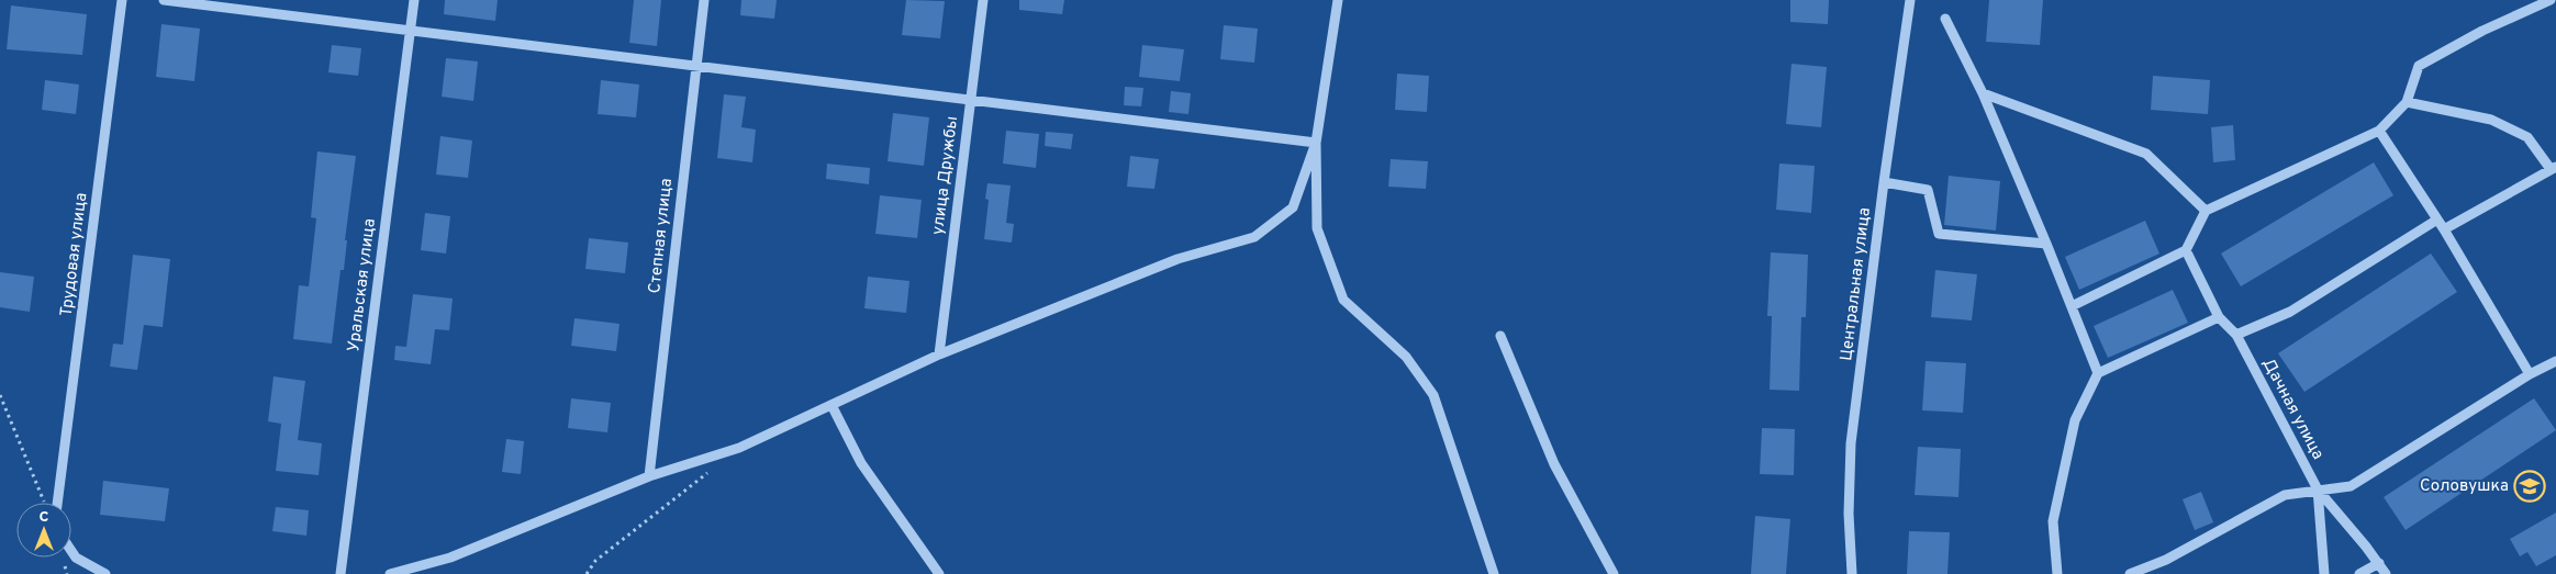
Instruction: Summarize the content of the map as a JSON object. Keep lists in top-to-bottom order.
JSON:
{
  "streets": {
    "street": [
      "улица Дружбы",
      "Степная улица",
      "Трудовая улица",
      "Центральная улица",
      "Уральская улица",
      "Дачная улица"
    ]
  },
  "places": {
    "school or university": ["Соловушка"]
  },
  "north": "top"
}
